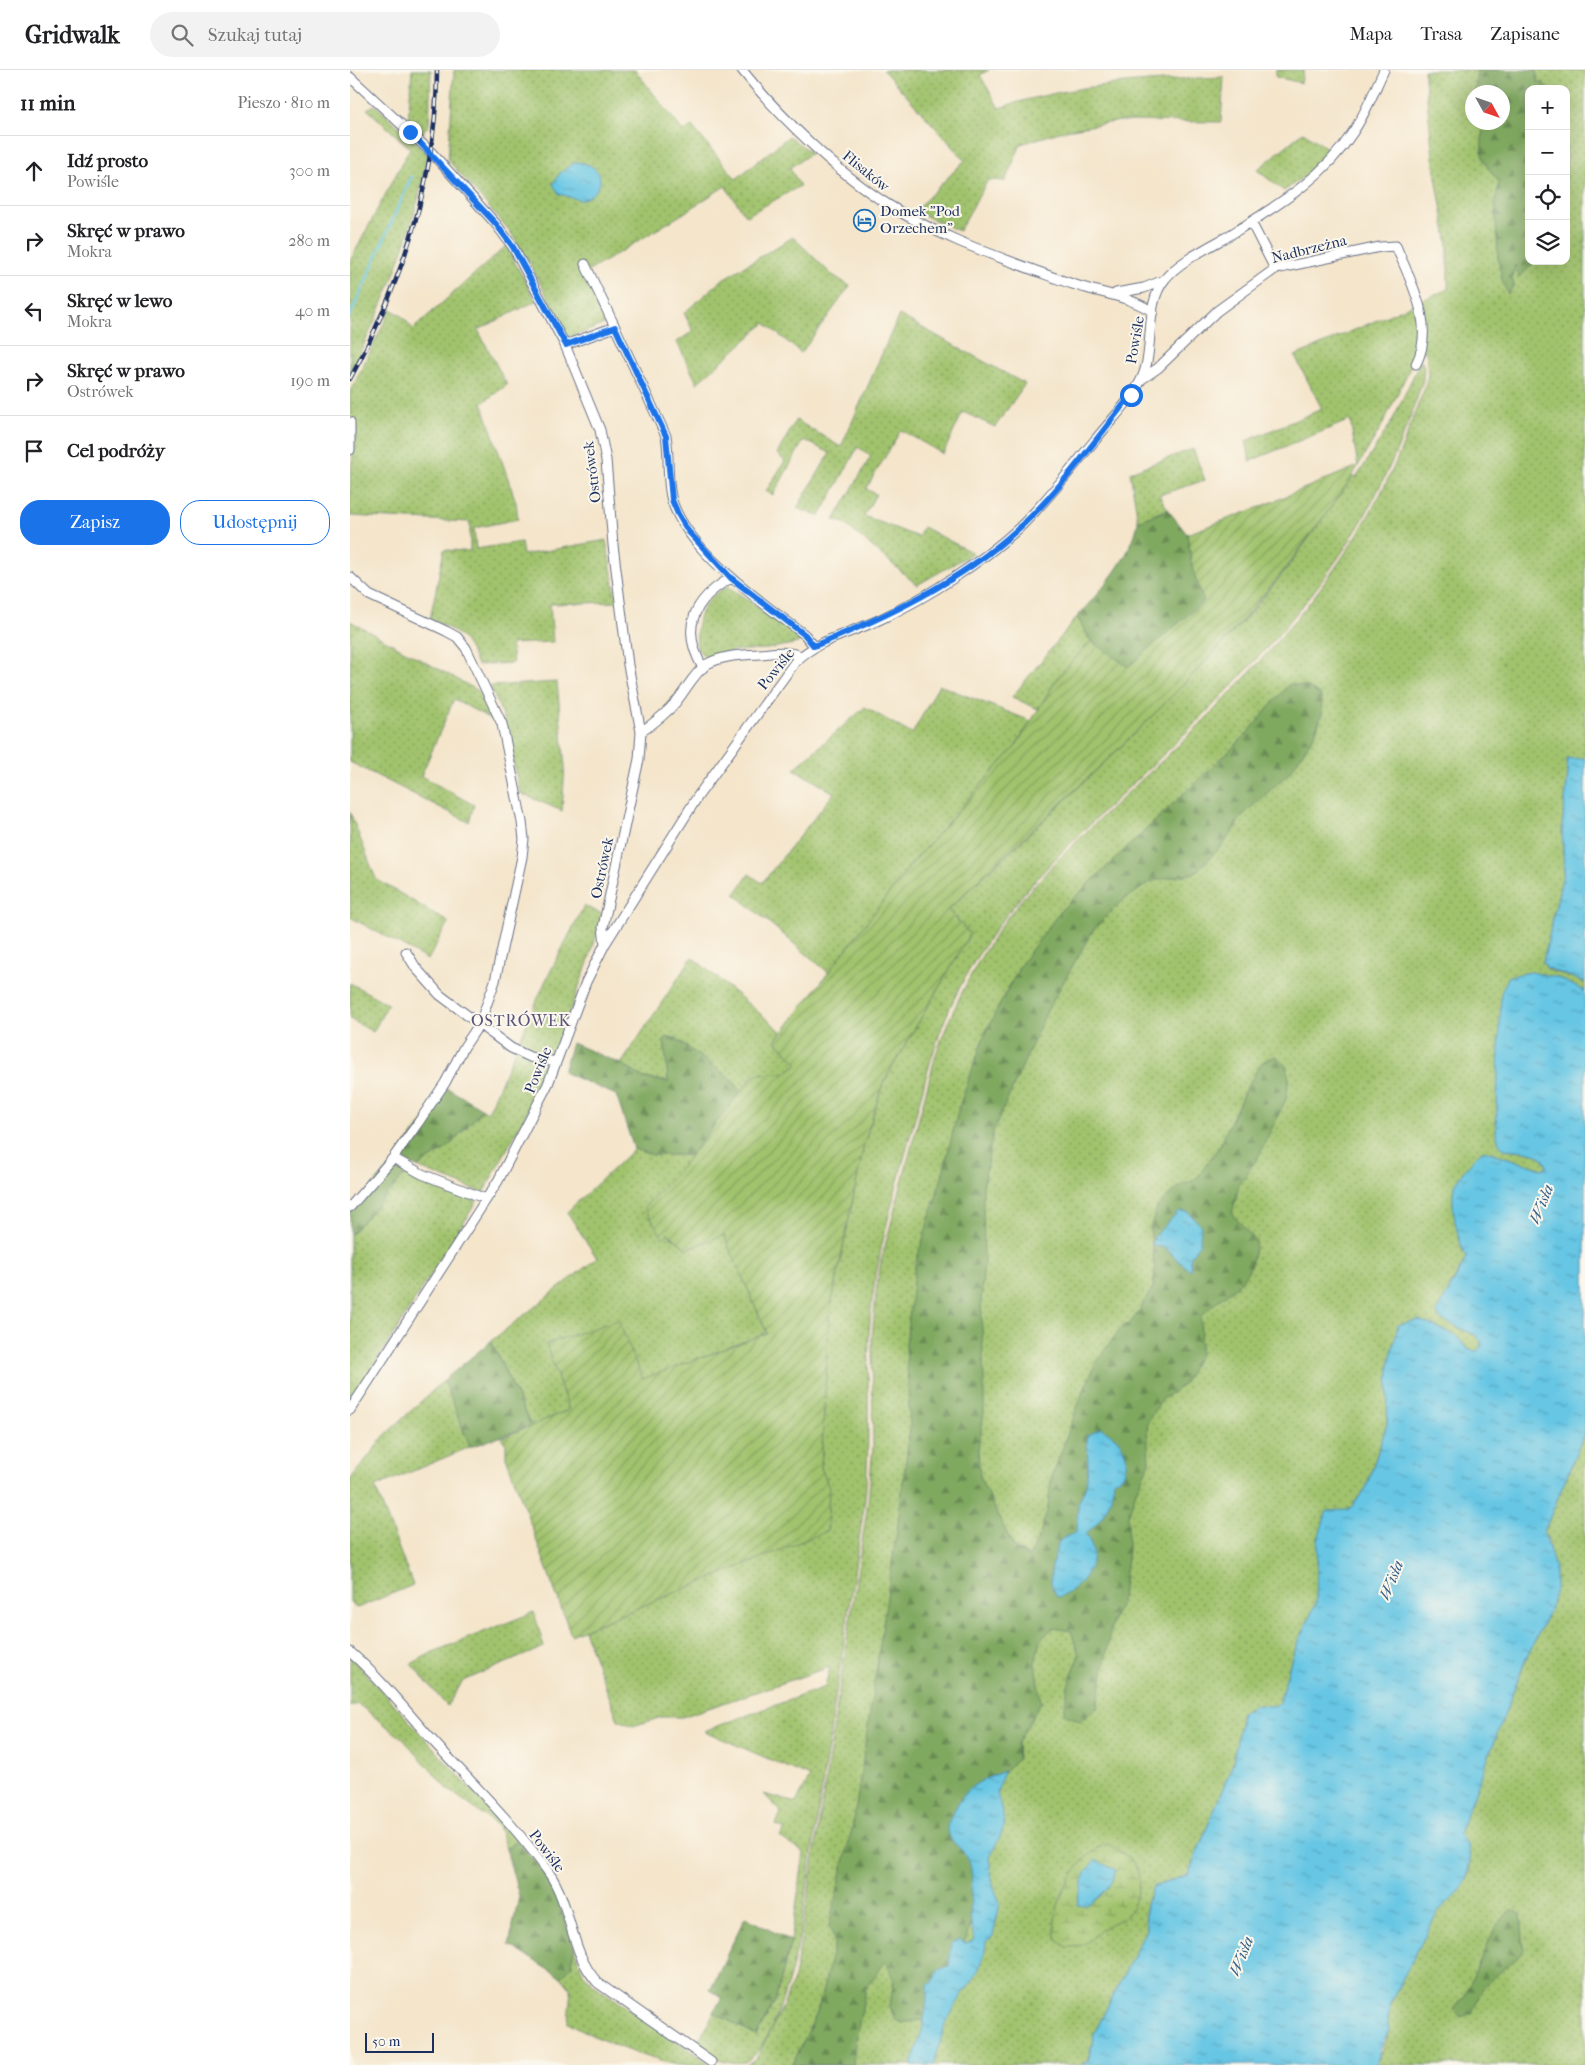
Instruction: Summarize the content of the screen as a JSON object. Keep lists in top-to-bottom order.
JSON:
{
  "streets": {
    "street": [
      "Flisaków",
      "Nadbrzeżna",
      "Powiśle",
      "Ostrówek"
    ]
  },
  "crossings": [
    ["Flisaków", "Powiśle"],
    ["Nadbrzeżna", "Powiśle"],
    ["Powiśle", "Ostrówek"]
  ],
  "districts": ["OSTRÓWEK"],
  "water": ["Wisła"],
  "places": {
    "hotel": ["Domek \"Pod Orzechem\""]
  },
  "scale_bar": "50 m",
  "north": "bottom right",
  "page": {
    "header": "Gridwalk",
    "search": "Szukaj tutaj",
    "nav": ["Mapa", "Trasa", "Zapisane"],
    "heading": ["11 min", "Pieszo · 810 m"],
    "map_buttons": ["+", "−"],
    "list": [
      ["Idź prosto", "Powiśle", "300 m"],
      ["Skręć w prawo", "Mokra", "280 m"],
      ["Skręć w lewo", "Mokra", "40 m"],
      ["Skręć w prawo", "Ostrówek", "190 m"],
      "Cel podróży"
    ],
    "buttons": ["Zapisz", "Udostępnij"],
    "scale": "50 m"
  }
}
